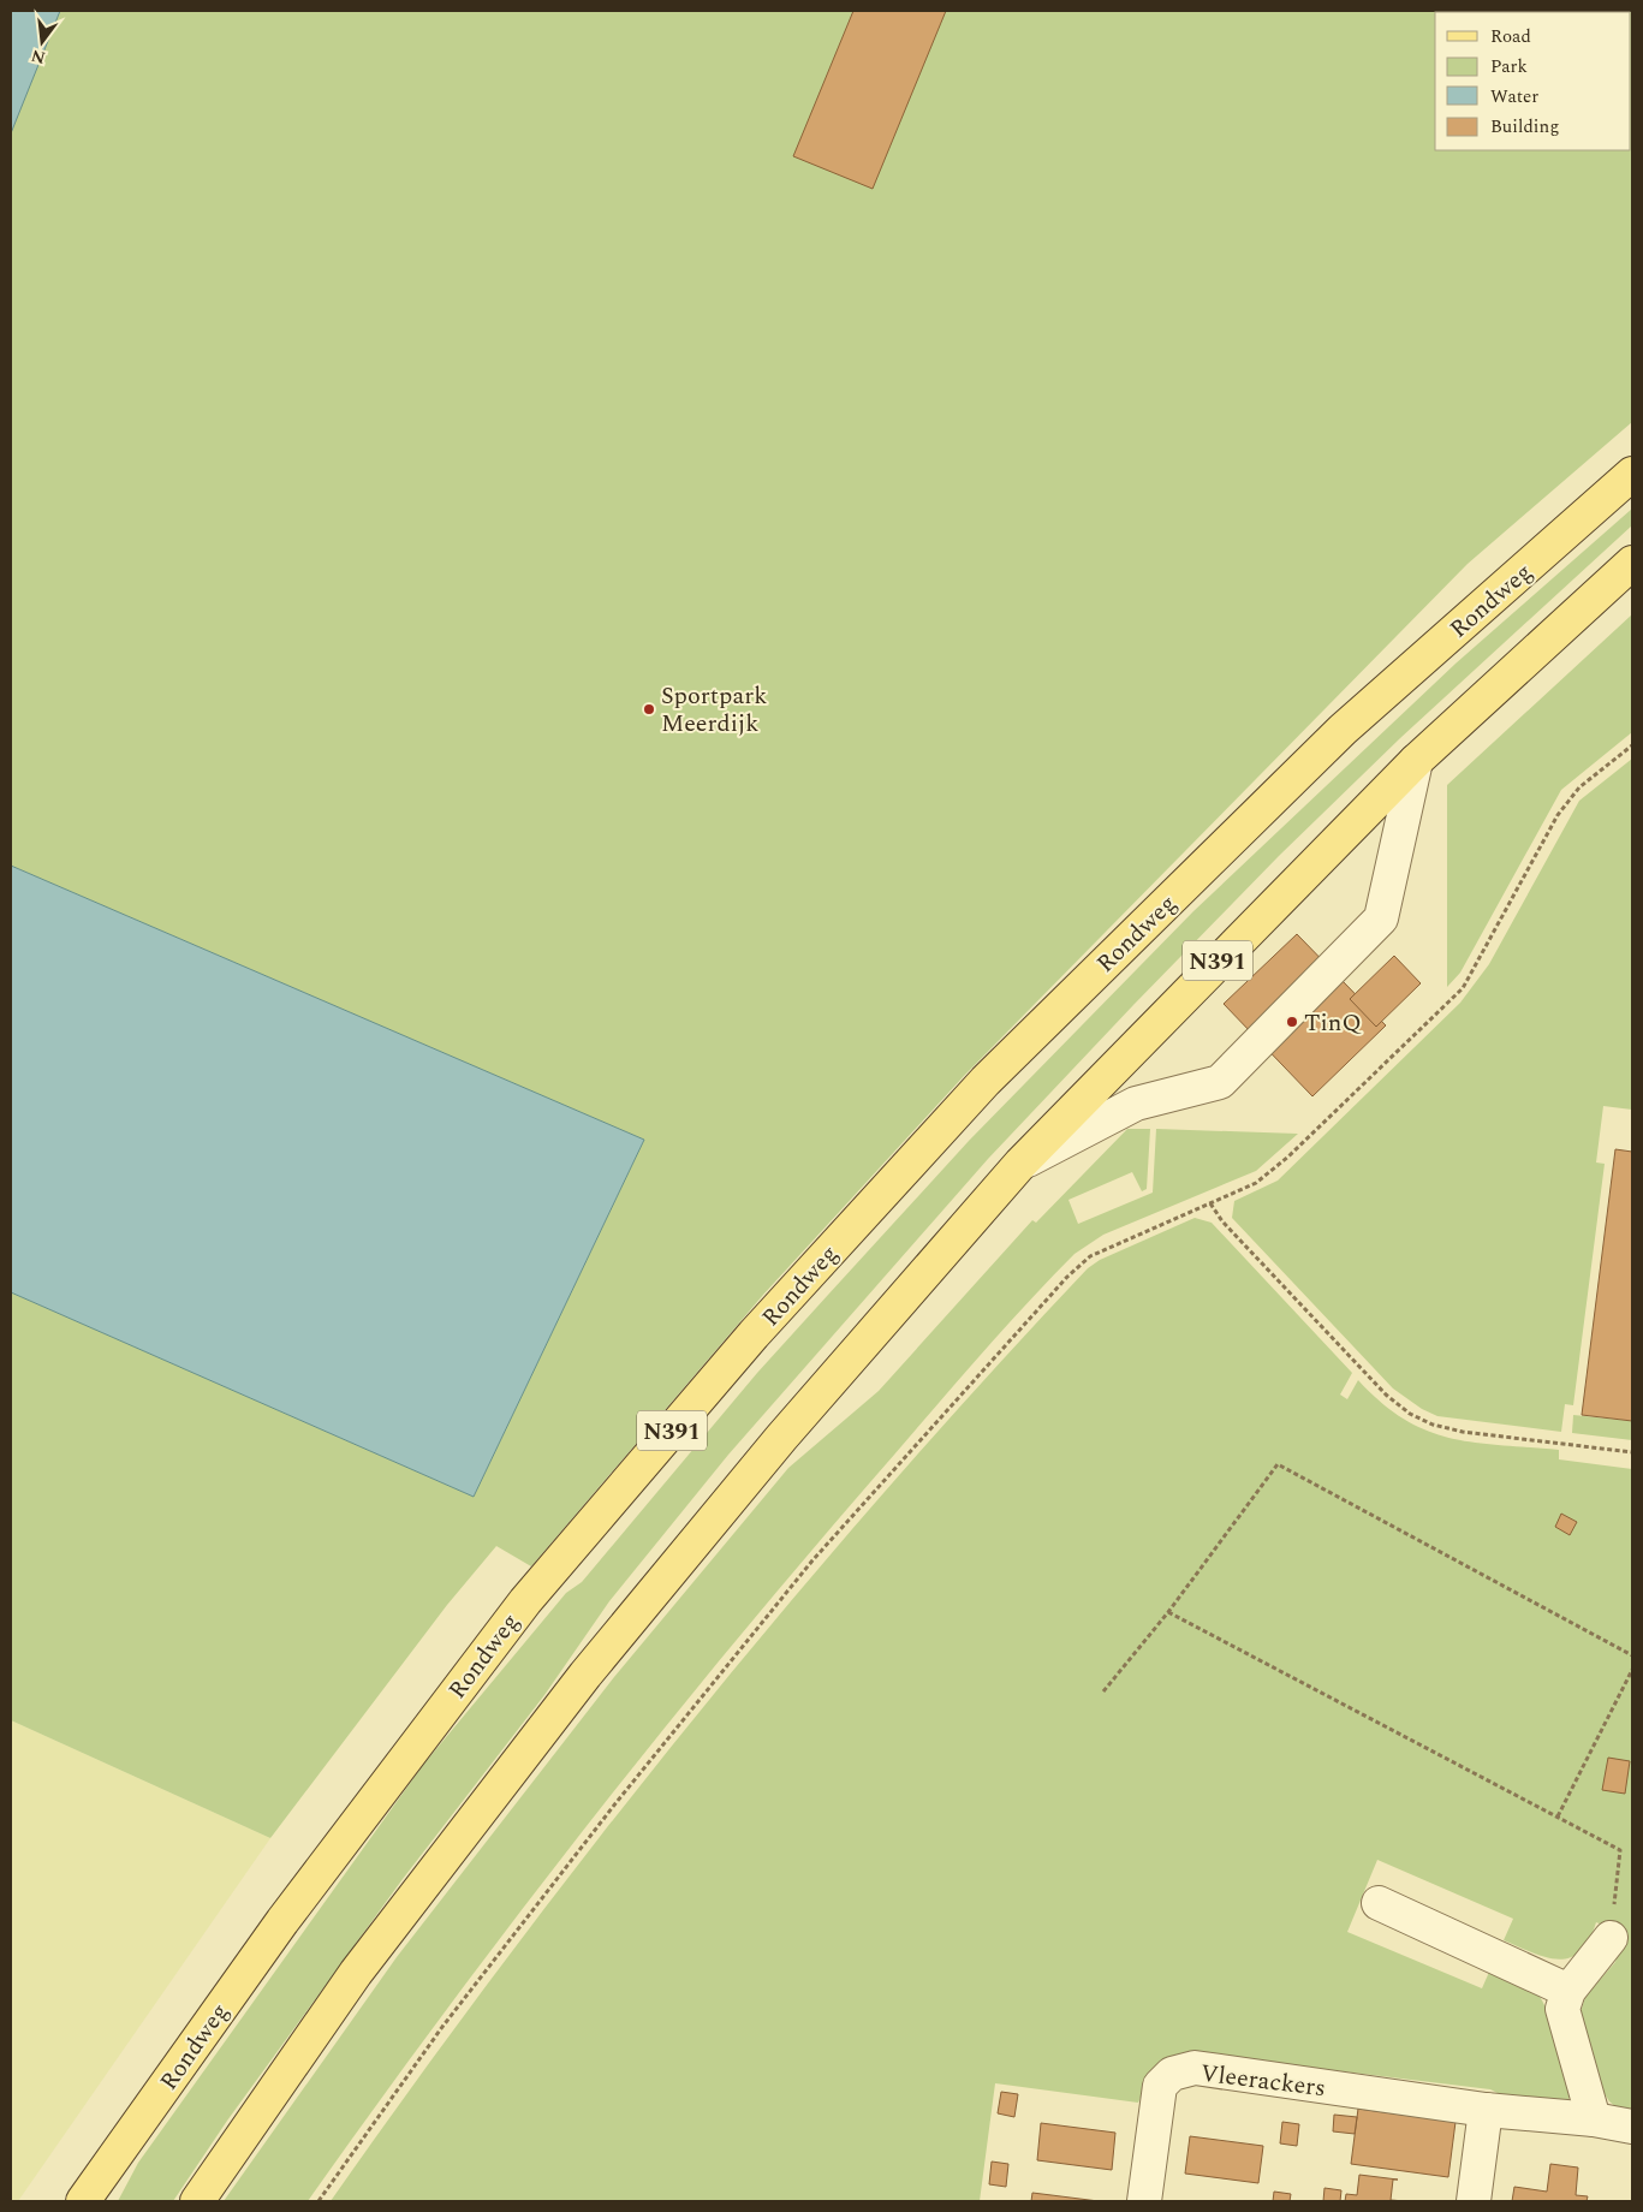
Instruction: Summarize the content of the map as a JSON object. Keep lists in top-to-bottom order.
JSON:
{
  "streets": {
    "main road": ["Rondweg", "N391"],
    "street": ["Vleerackers"]
  },
  "places": ["Sportpark Meerdijk", "TinQ"],
  "legend": [
    "Road",
    "Park",
    "Water",
    "Building"
  ],
  "north": "bottom"
}
